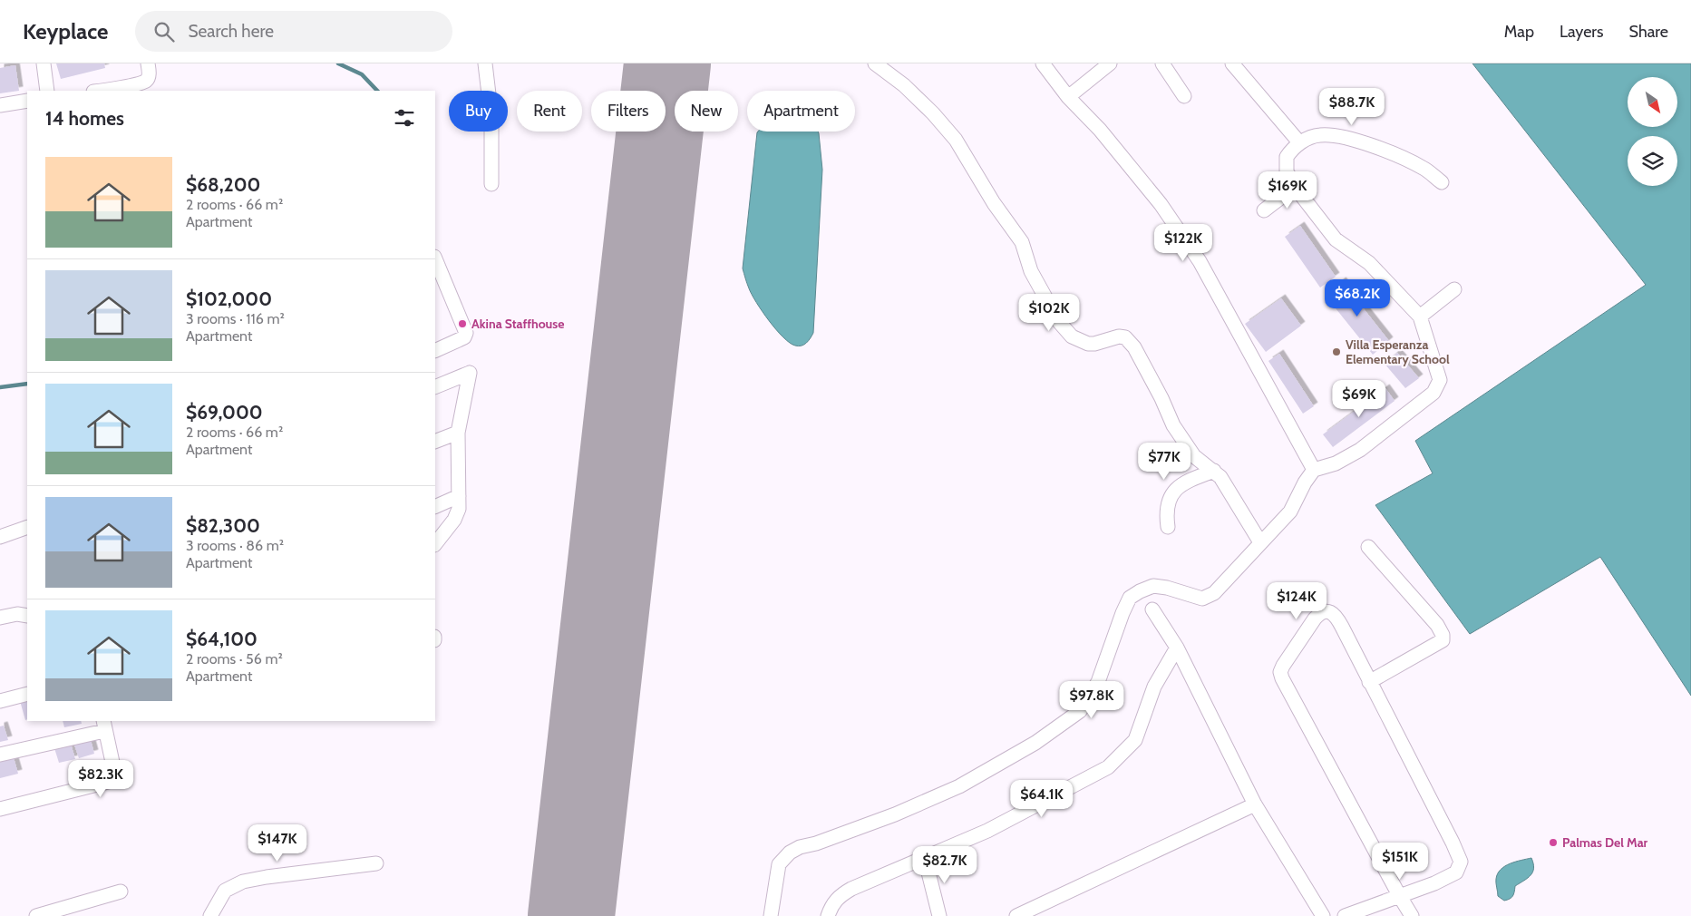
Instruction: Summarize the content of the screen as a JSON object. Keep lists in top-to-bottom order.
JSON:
{
  "places": ["Akina Staffhouse", "Villa Esperanza Elementary School", "Palmas Del Mar"],
  "north": "bottom right",
  "page": {
    "header": "Keyplace",
    "search": "Search here",
    "nav": ["Map", "Layers", "Share"],
    "price": [
      "$88.7K",
      "$169K",
      "$122K",
      "$68.2K",
      "$102K",
      "$69K",
      "$77K",
      "$124K",
      "$97.8K",
      "$82.3K",
      "$64.1K",
      "$147K",
      "$151K",
      "$82.7K"
    ],
    "chip": [
      "Buy",
      "Rent",
      "Filters",
      "New",
      "Apartment"
    ],
    "heading": "14 homes",
    "list": [
      {
        "name": "$68,200",
        "note": "2 rooms · 66 m² · Apartment"
      },
      {
        "name": "$102,000",
        "note": "3 rooms · 116 m² · Apartment"
      },
      {
        "name": "$69,000",
        "note": "2 rooms · 66 m² · Apartment"
      },
      {
        "name": "$82,300",
        "note": "3 rooms · 86 m² · Apartment"
      },
      {
        "name": "$64,100",
        "note": "2 rooms · 56 m² · Apartment"
      }
    ]
  }
}
